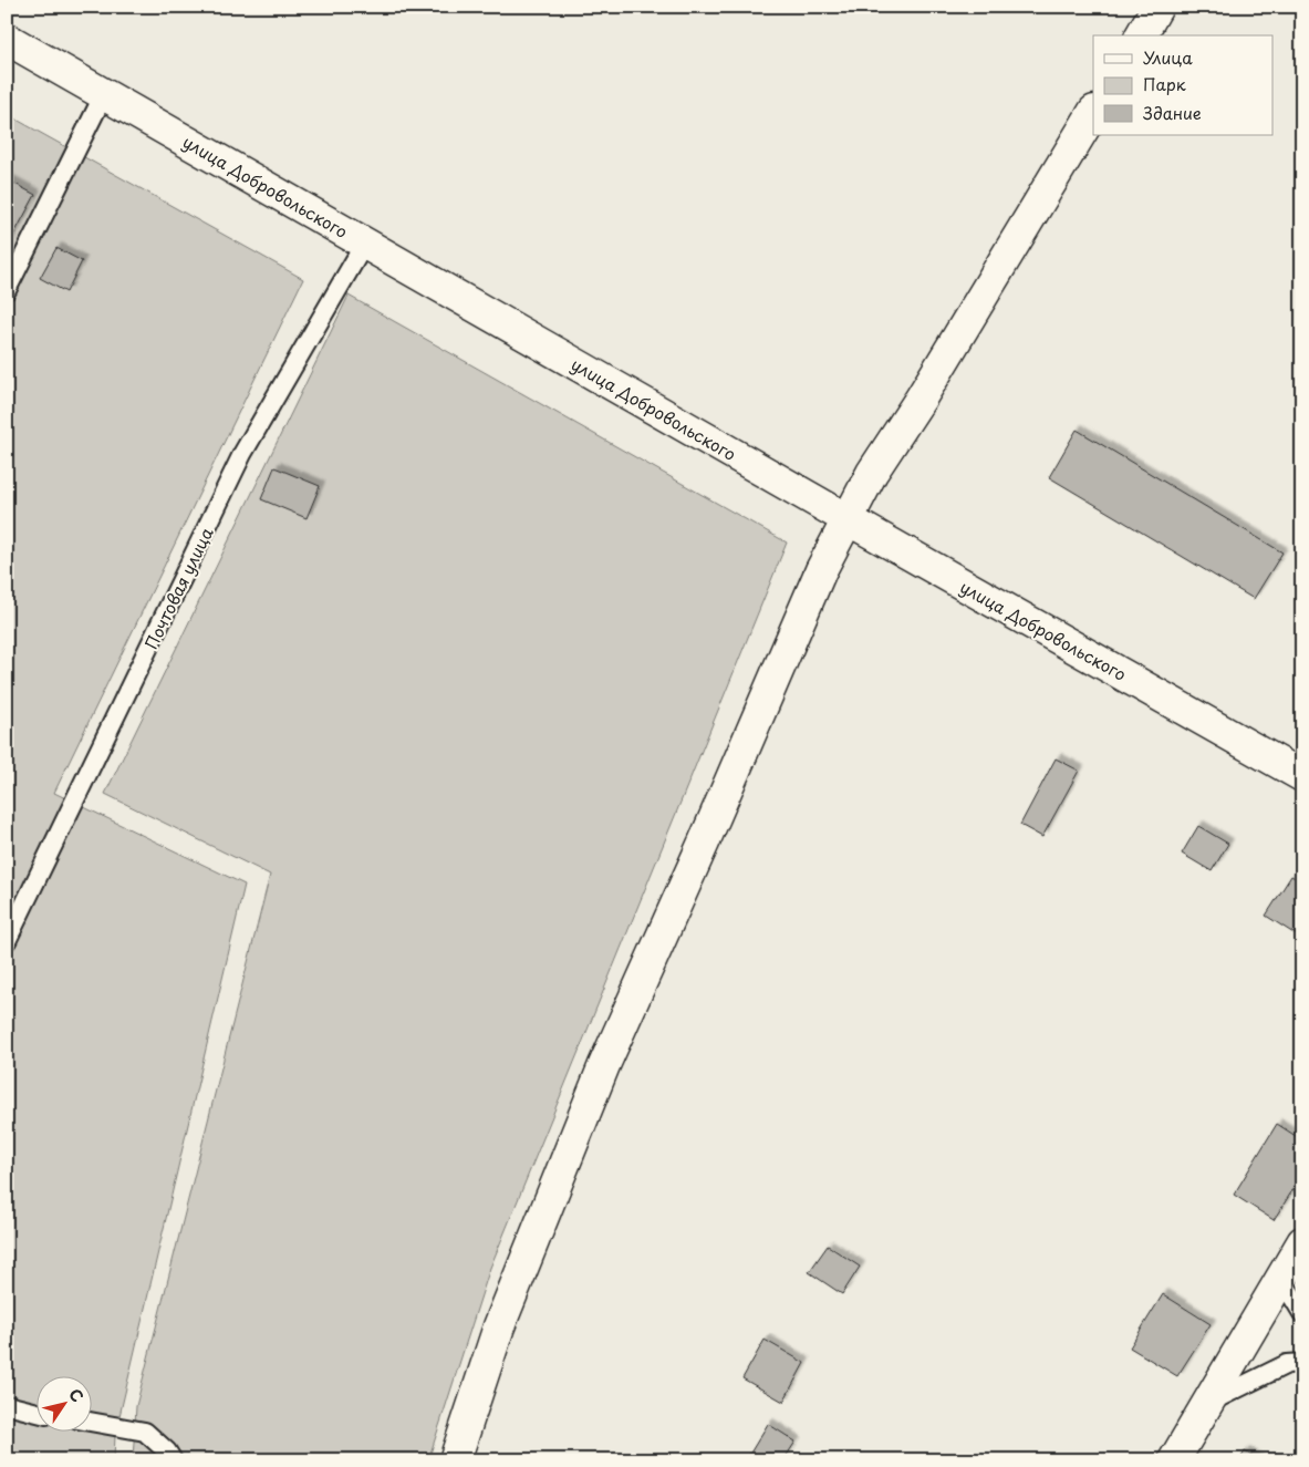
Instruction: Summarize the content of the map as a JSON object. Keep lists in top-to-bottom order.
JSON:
{
  "streets": {
    "street": ["улица Добровольского"],
    "lane": ["Почтовая улица"]
  },
  "crossings": [
    ["улица Добровольского", "Почтовая улица"]
  ],
  "legend": ["Улица", "Парк", "Здание"],
  "north": "top right"
}
